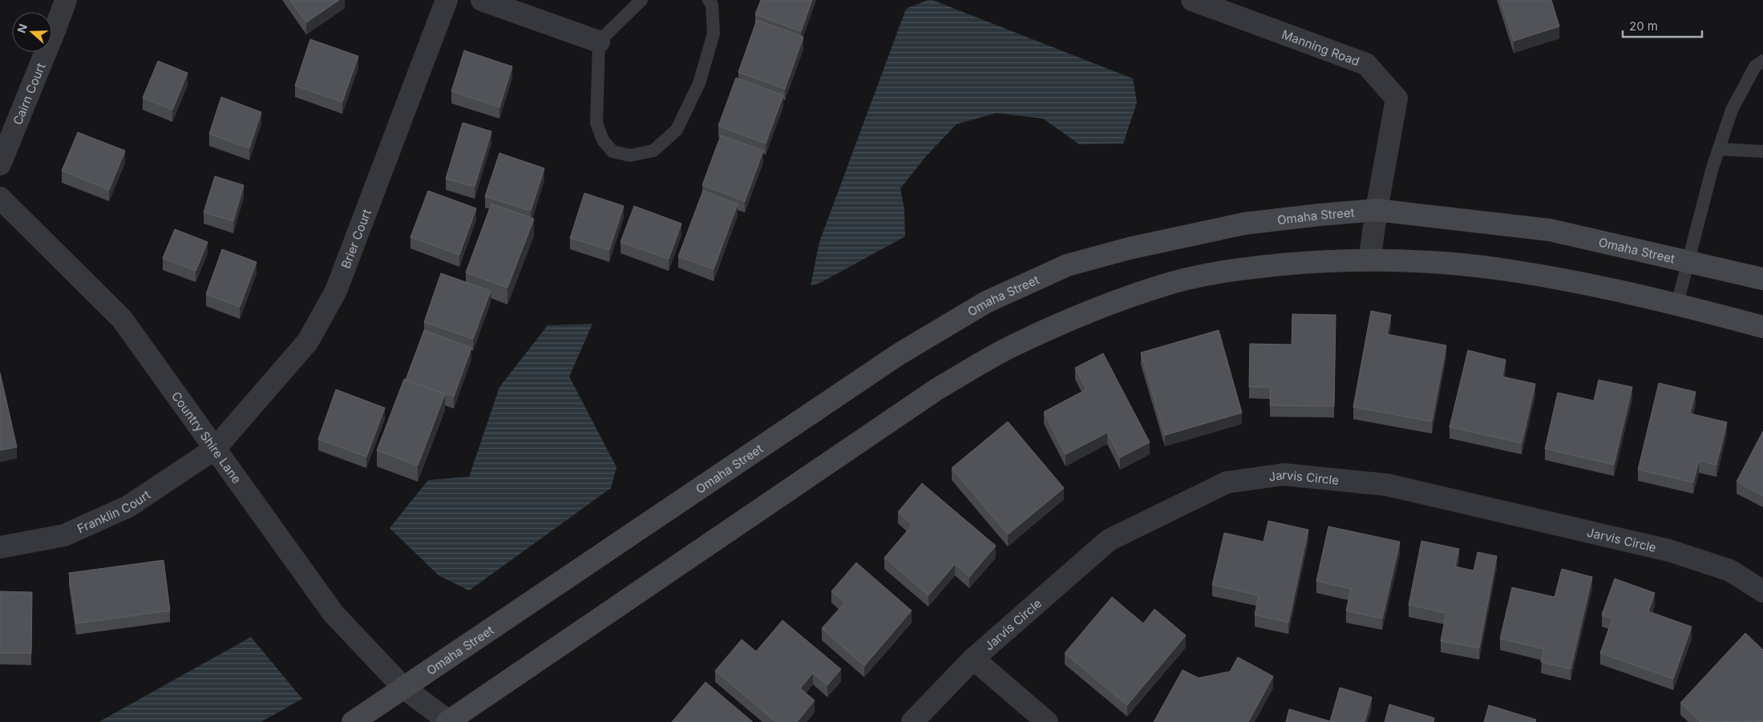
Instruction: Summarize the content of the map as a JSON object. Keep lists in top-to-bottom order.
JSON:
{
  "streets": {
    "main road": ["Omaha Street"],
    "street": [
      "Manning Road",
      "Cairn Court",
      "Brier Court",
      "Country Shire Lane",
      "Jarvis Circle",
      "Franklin Court"
    ]
  },
  "crossings": [
    ["Manning Road", "Omaha Street"],
    ["Omaha Street", "Country Shire Lane"],
    ["Brier Court", "Country Shire Lane"],
    ["Brier Court", "Franklin Court"],
    ["Country Shire Lane", "Franklin Court"]
  ],
  "scale_bar": "20 m",
  "north": "left"
}
